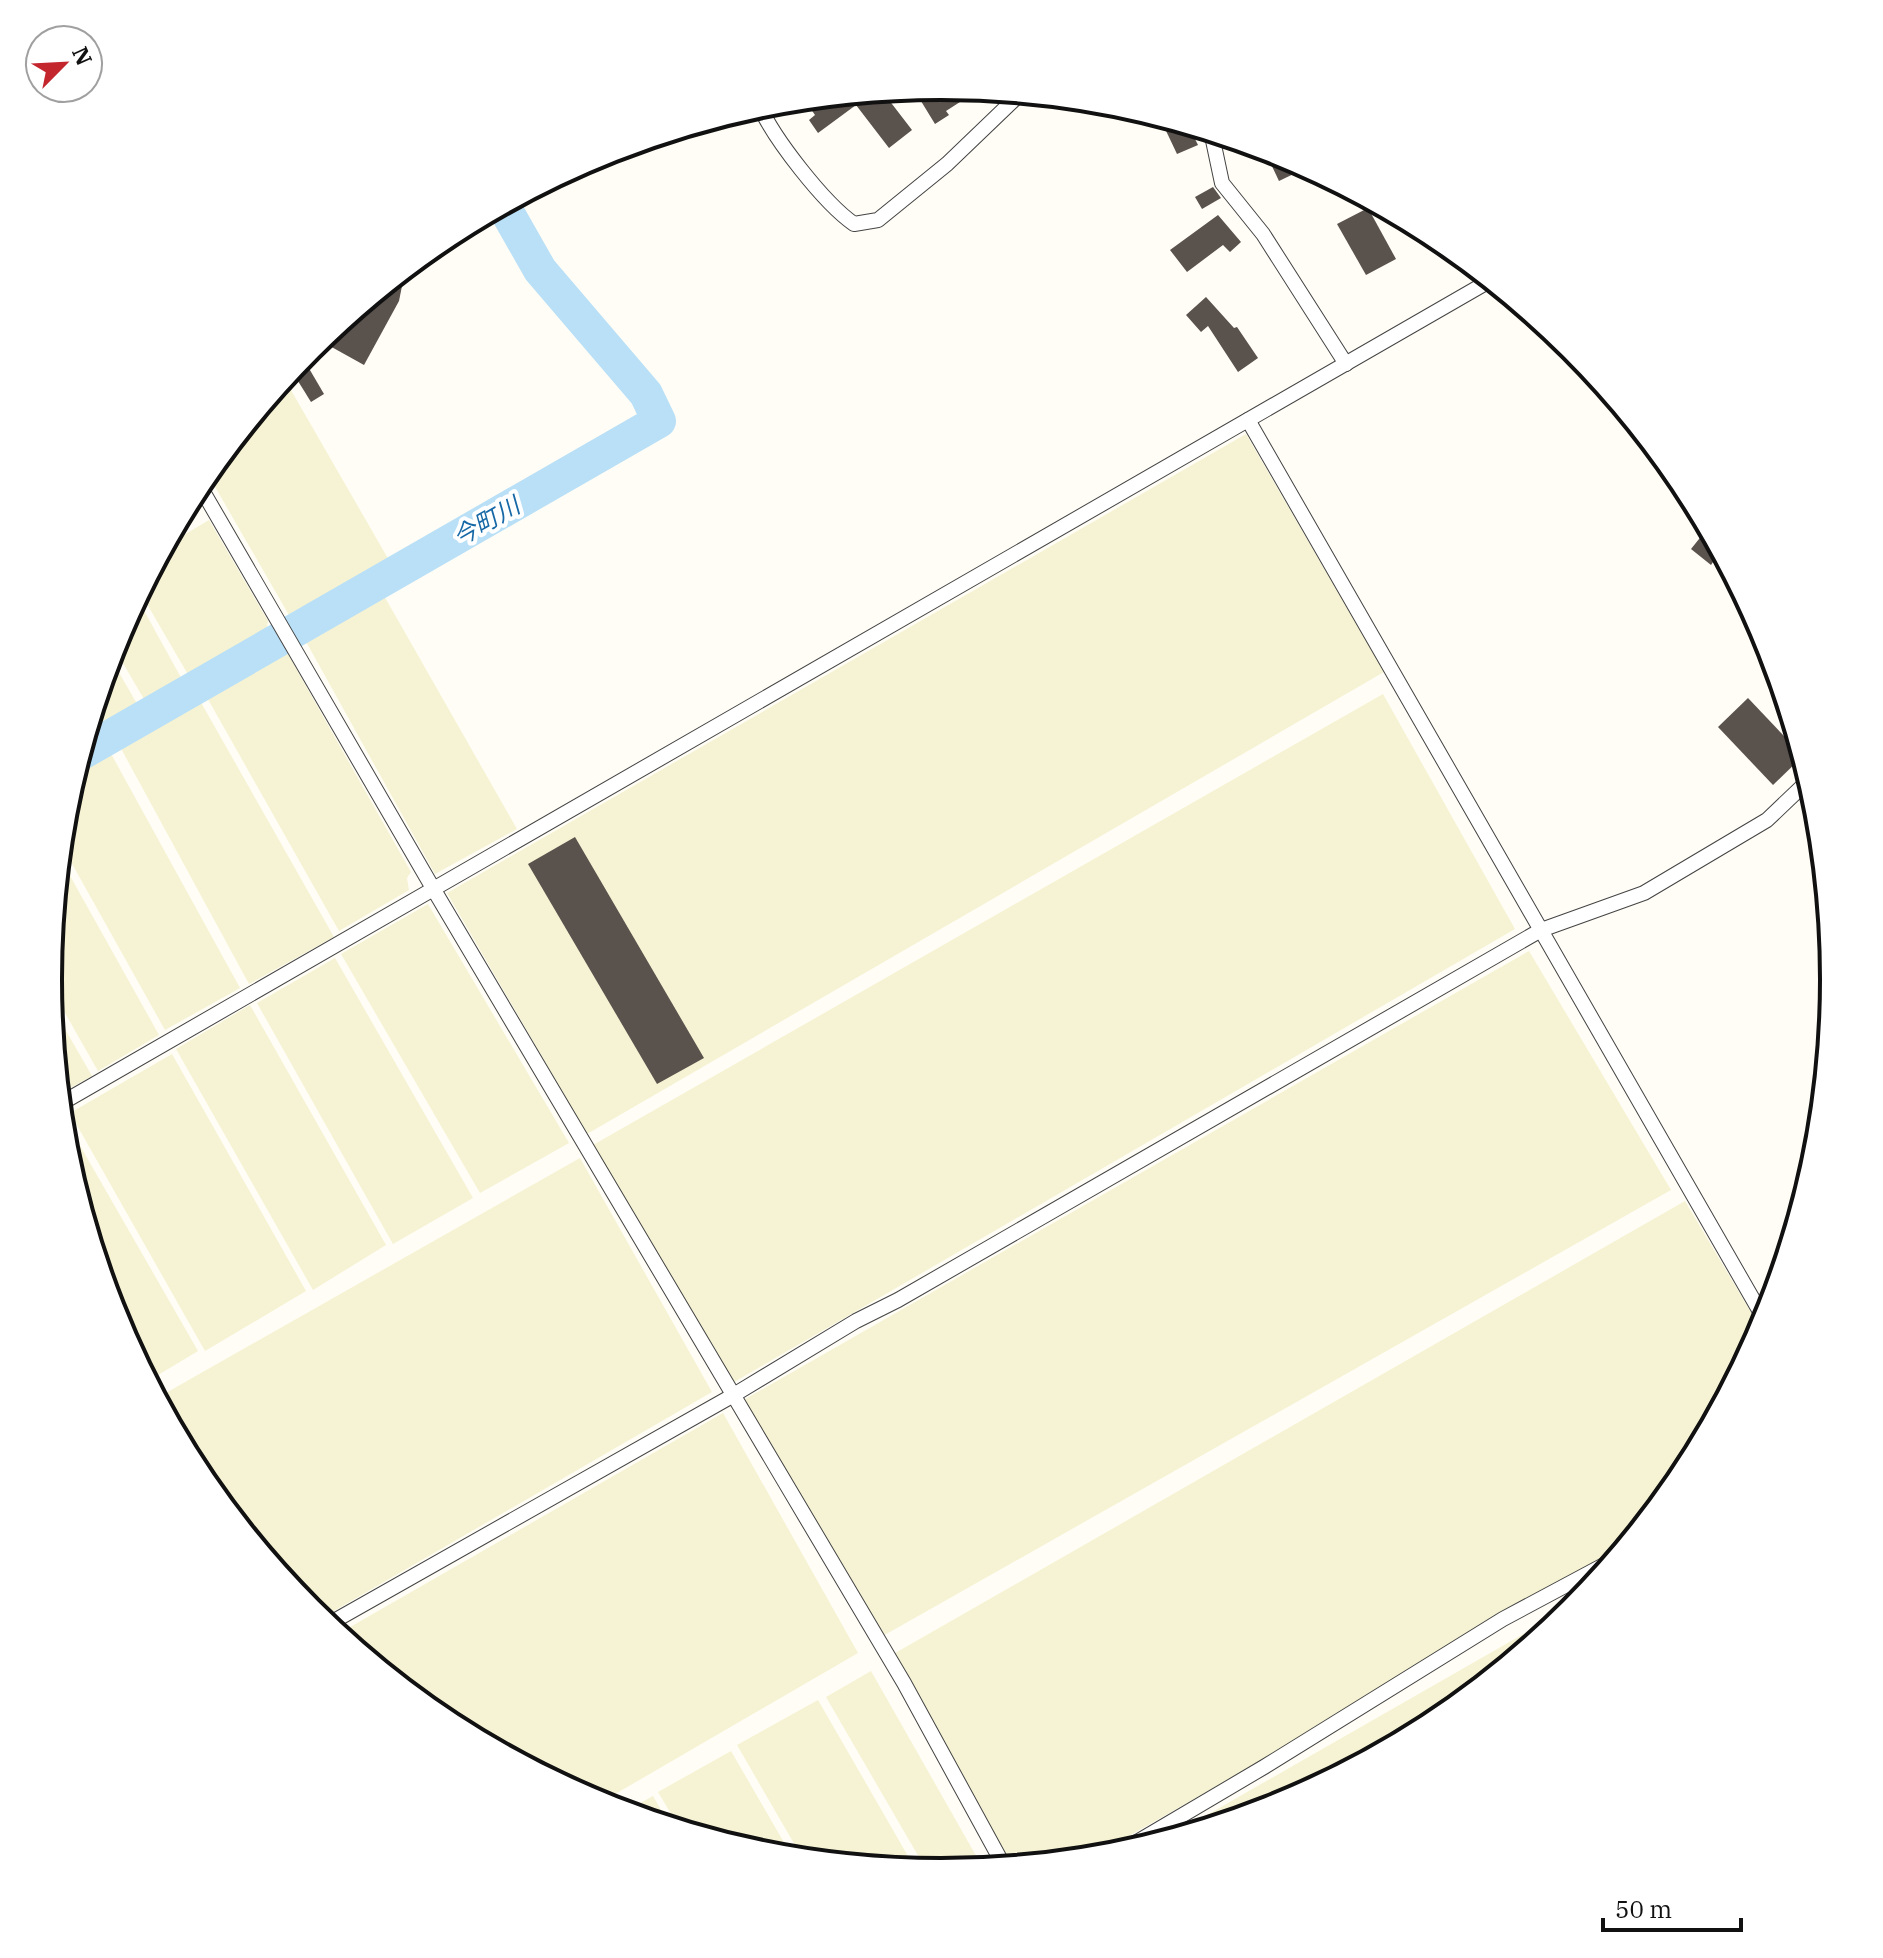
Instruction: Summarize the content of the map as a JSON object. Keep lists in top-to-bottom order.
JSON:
{
  "water": ["今町川"],
  "scale_bar": "50 m",
  "north": "top right"
}
